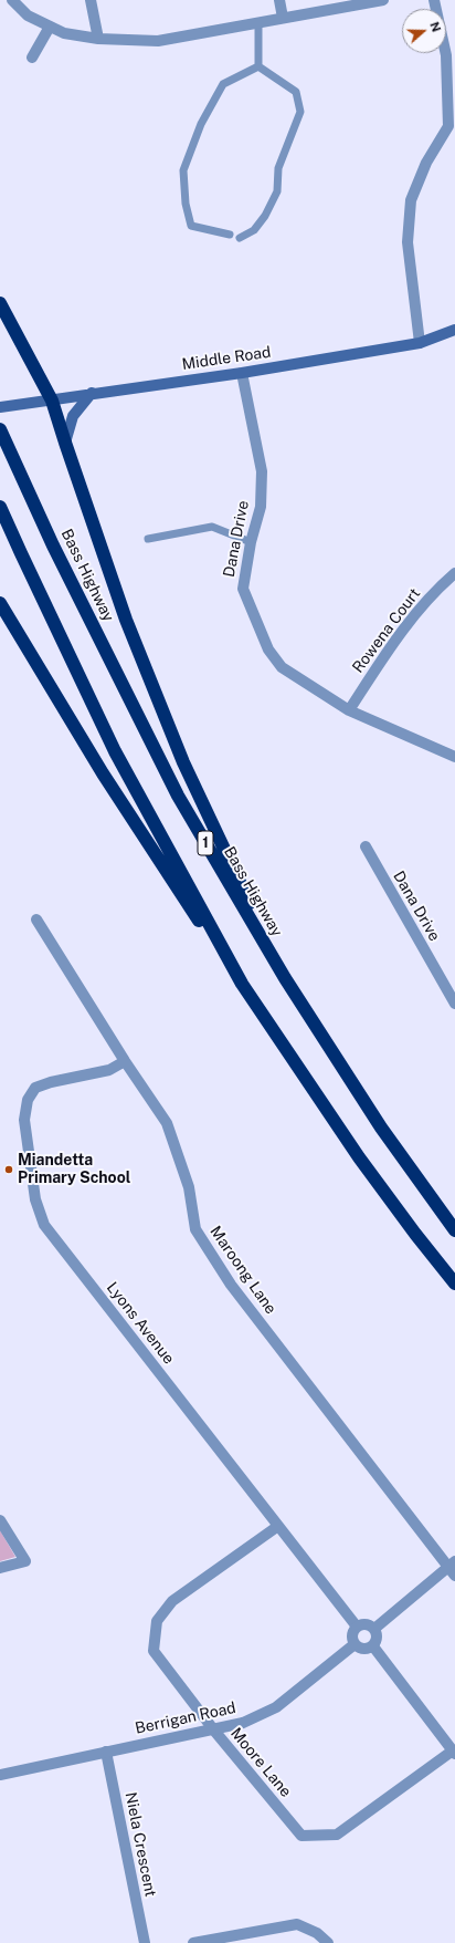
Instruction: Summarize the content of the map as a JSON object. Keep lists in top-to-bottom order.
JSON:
{
  "streets": {
    "highway": ["Bass Highway", "1"],
    "main road": ["Middle Road"],
    "street": [
      "Dana Drive",
      "Rowena Court",
      "Maroong Lane",
      "Lyons Avenue",
      "Berrigan Road",
      "Moore Lane",
      "Niela Crescent"
    ]
  },
  "crossings": [
    ["Middle Road", "Dana Drive"],
    ["Dana Drive", "Rowena Court"],
    ["Maroong Lane", "Lyons Avenue"],
    ["Lyons Avenue", "Berrigan Road"],
    ["Lyons Avenue", "Moore Lane"],
    ["Berrigan Road", "Moore Lane"],
    ["Berrigan Road", "Niela Crescent"]
  ],
  "places": ["Miandetta Primary School"],
  "north": "right"
}
